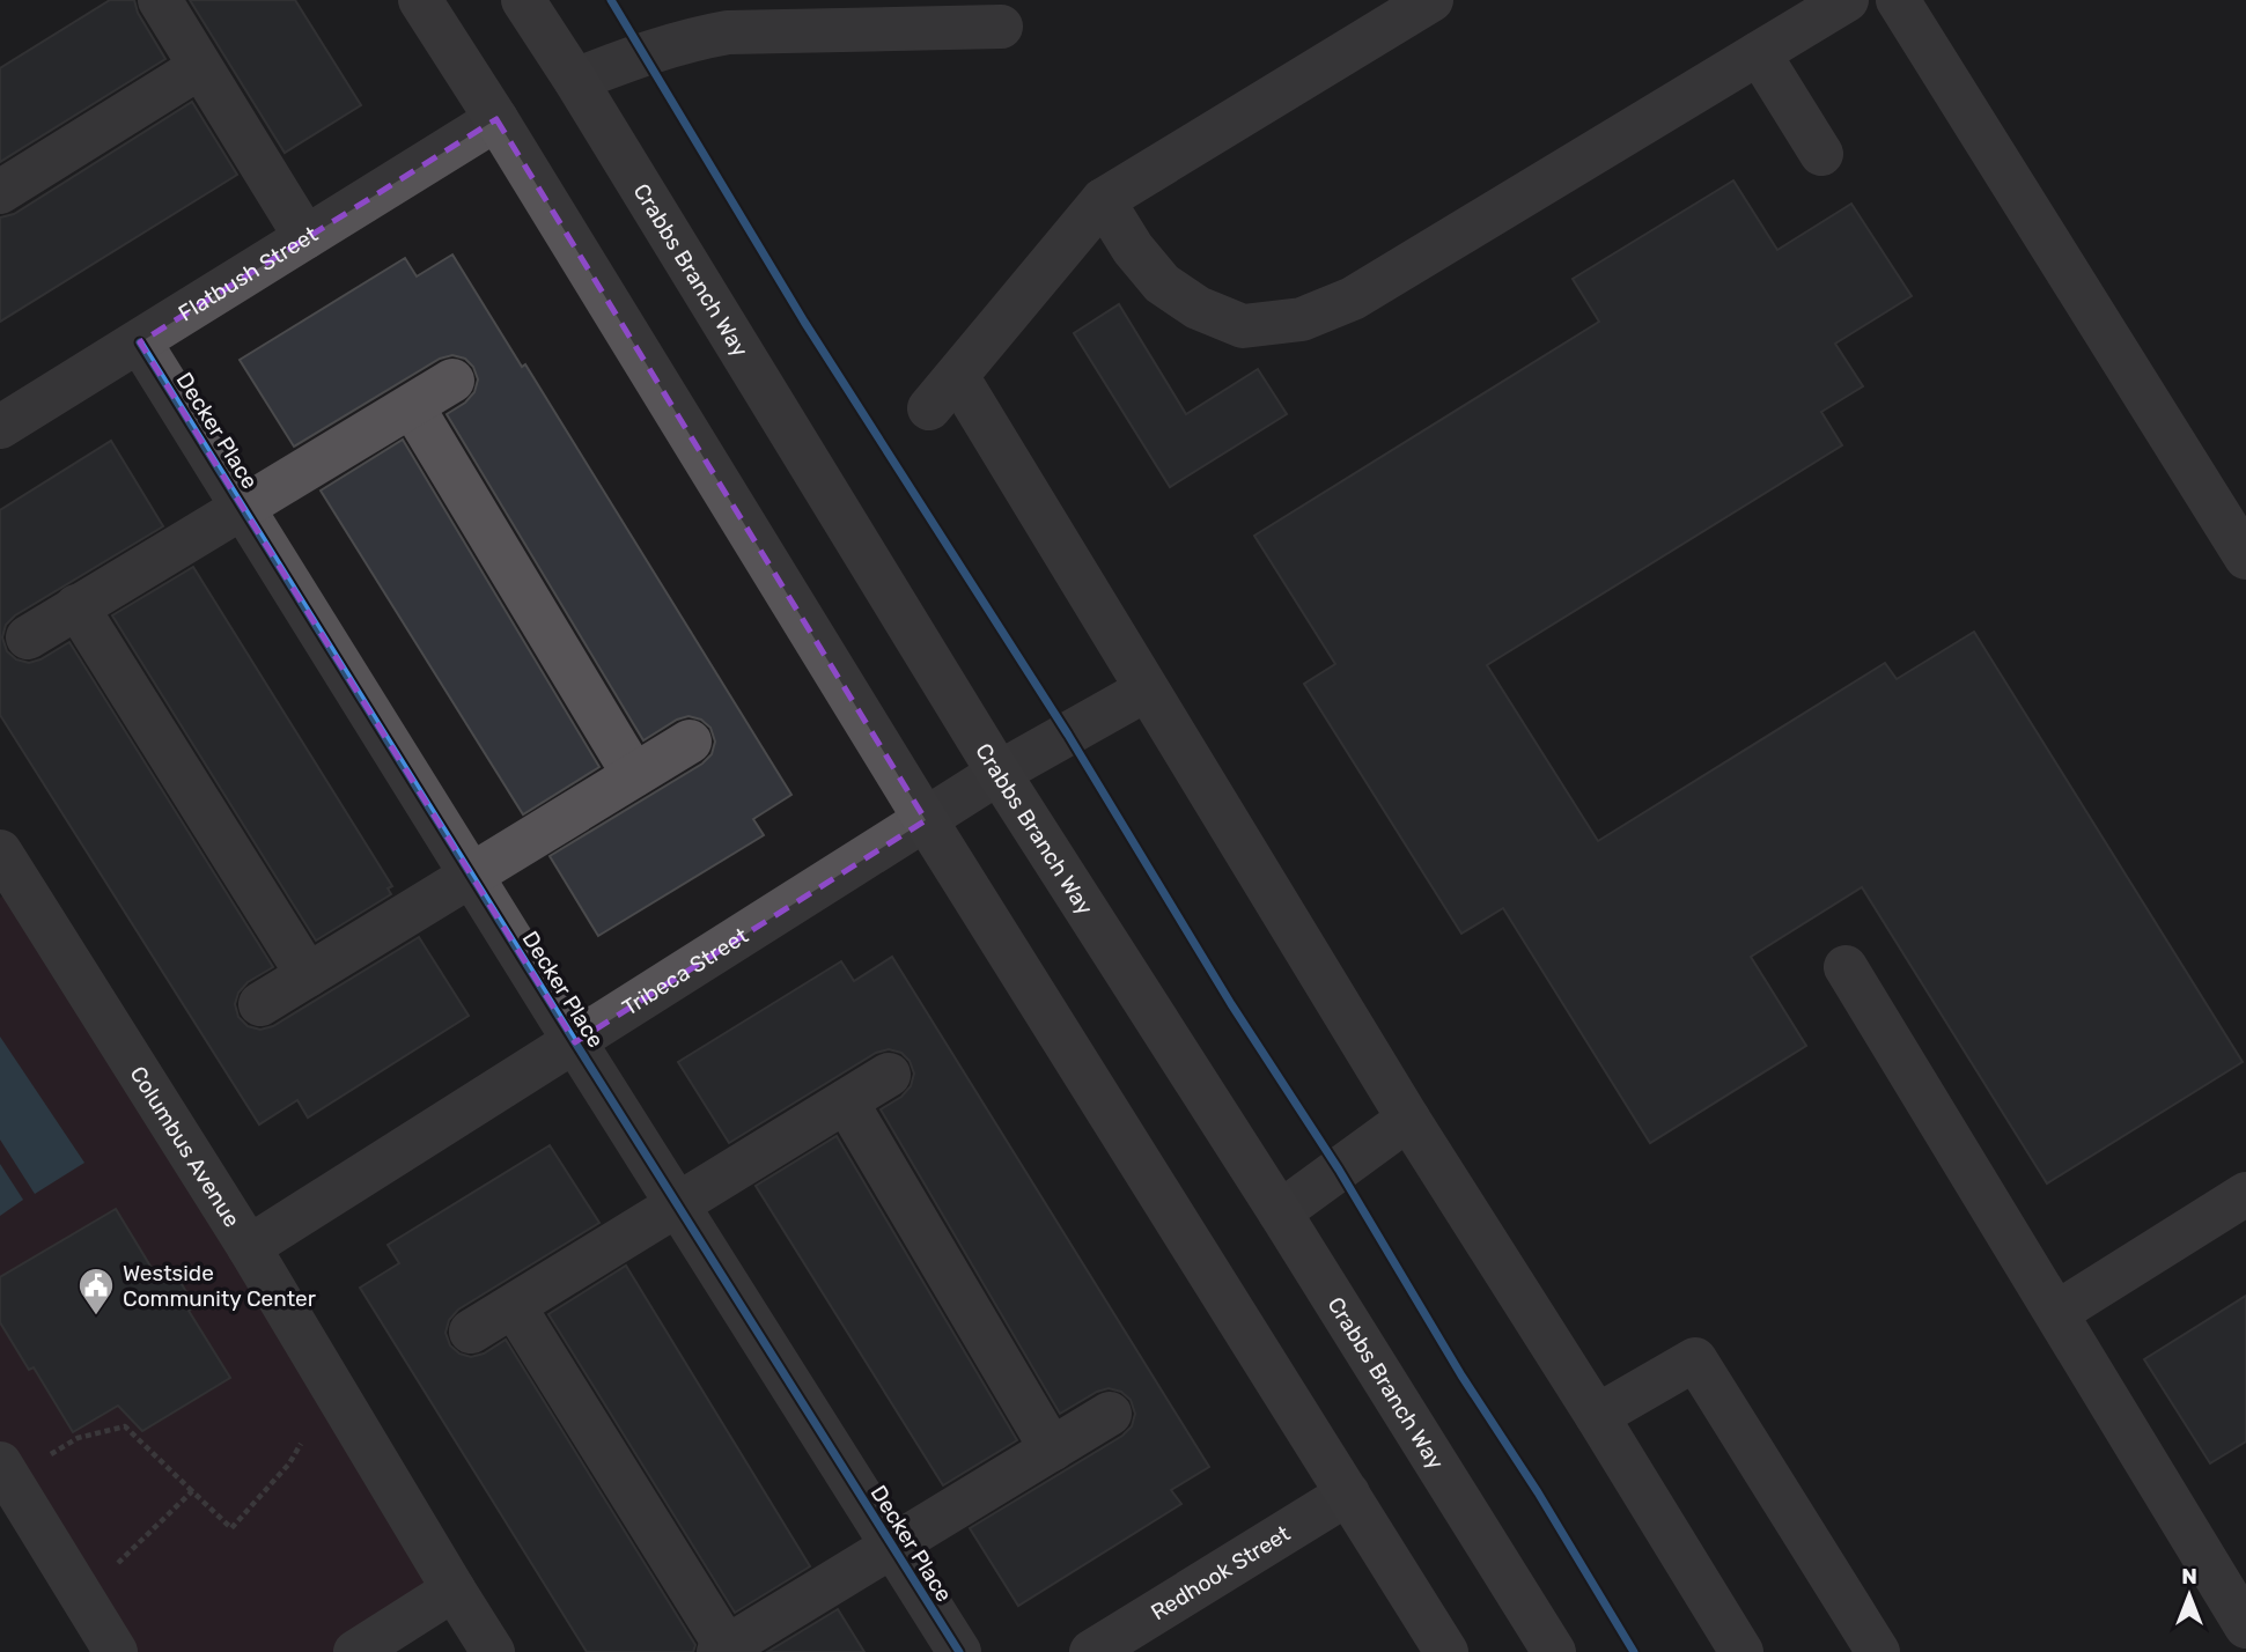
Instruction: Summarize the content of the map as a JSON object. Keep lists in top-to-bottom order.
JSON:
{
  "streets": {
    "main road": ["Crabbs Branch Way"],
    "street": [
      "Flatbush Street",
      "Decker Place",
      "Tribeca Street",
      "Columbus Avenue",
      "Redhook Street"
    ]
  },
  "crossings": [
    ["Crabbs Branch Way", "Tribeca Street"],
    ["Flatbush Street", "Decker Place"],
    ["Decker Place", "Tribeca Street"],
    ["Tribeca Street", "Columbus Avenue"]
  ],
  "places": {
    "public building": ["Westside Community Center"]
  },
  "north": "top"
}
